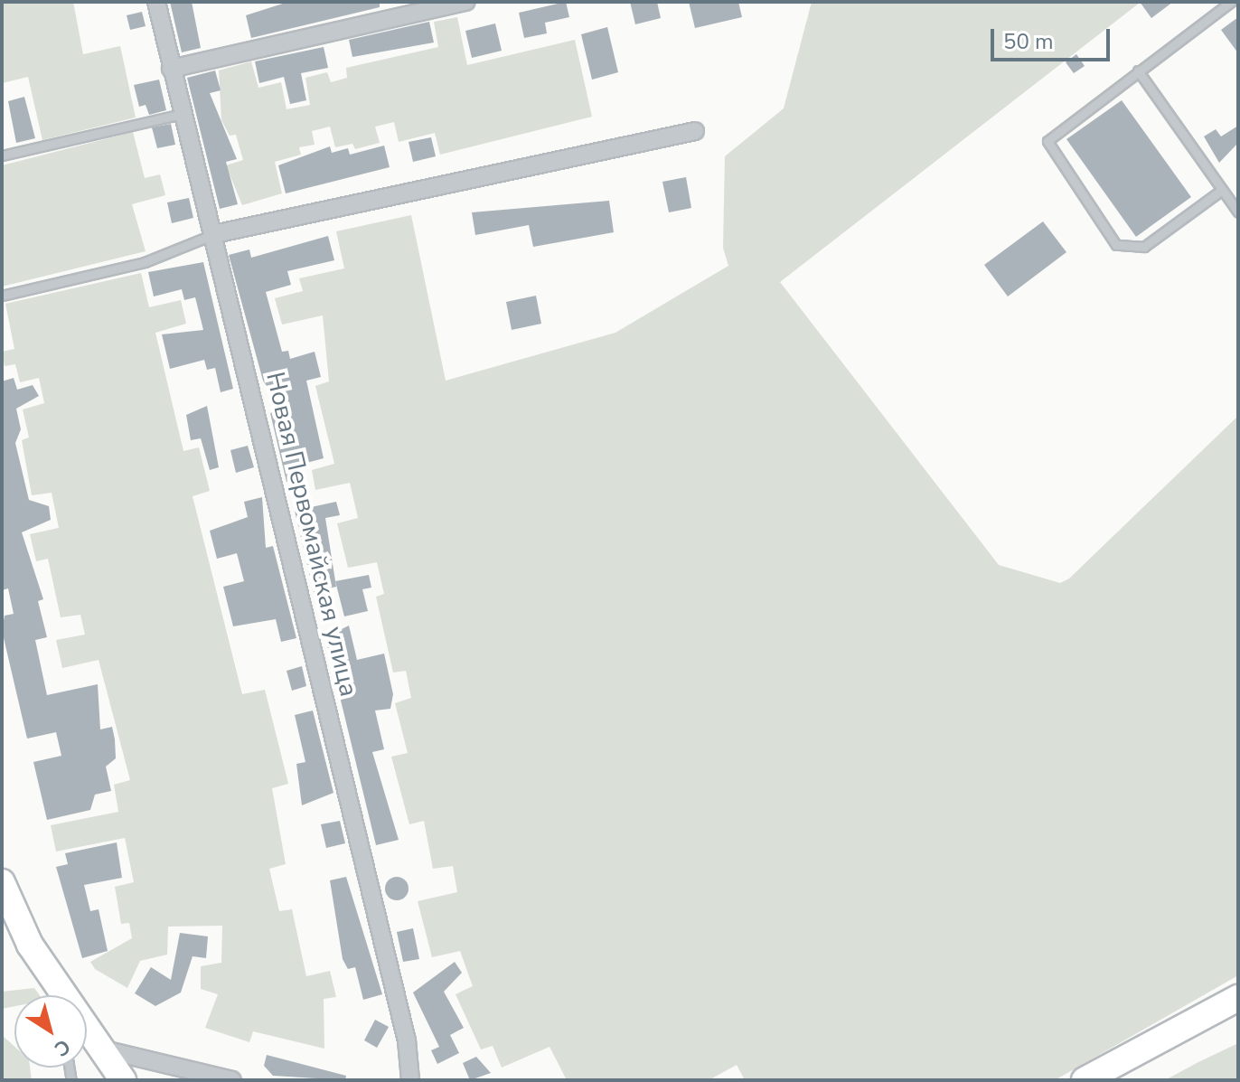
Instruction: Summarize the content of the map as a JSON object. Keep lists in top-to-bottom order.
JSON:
{
  "streets": {
    "street": ["Новая Первомайская улица"]
  },
  "scale_bar": "50 m",
  "north": "bottom right"
}
